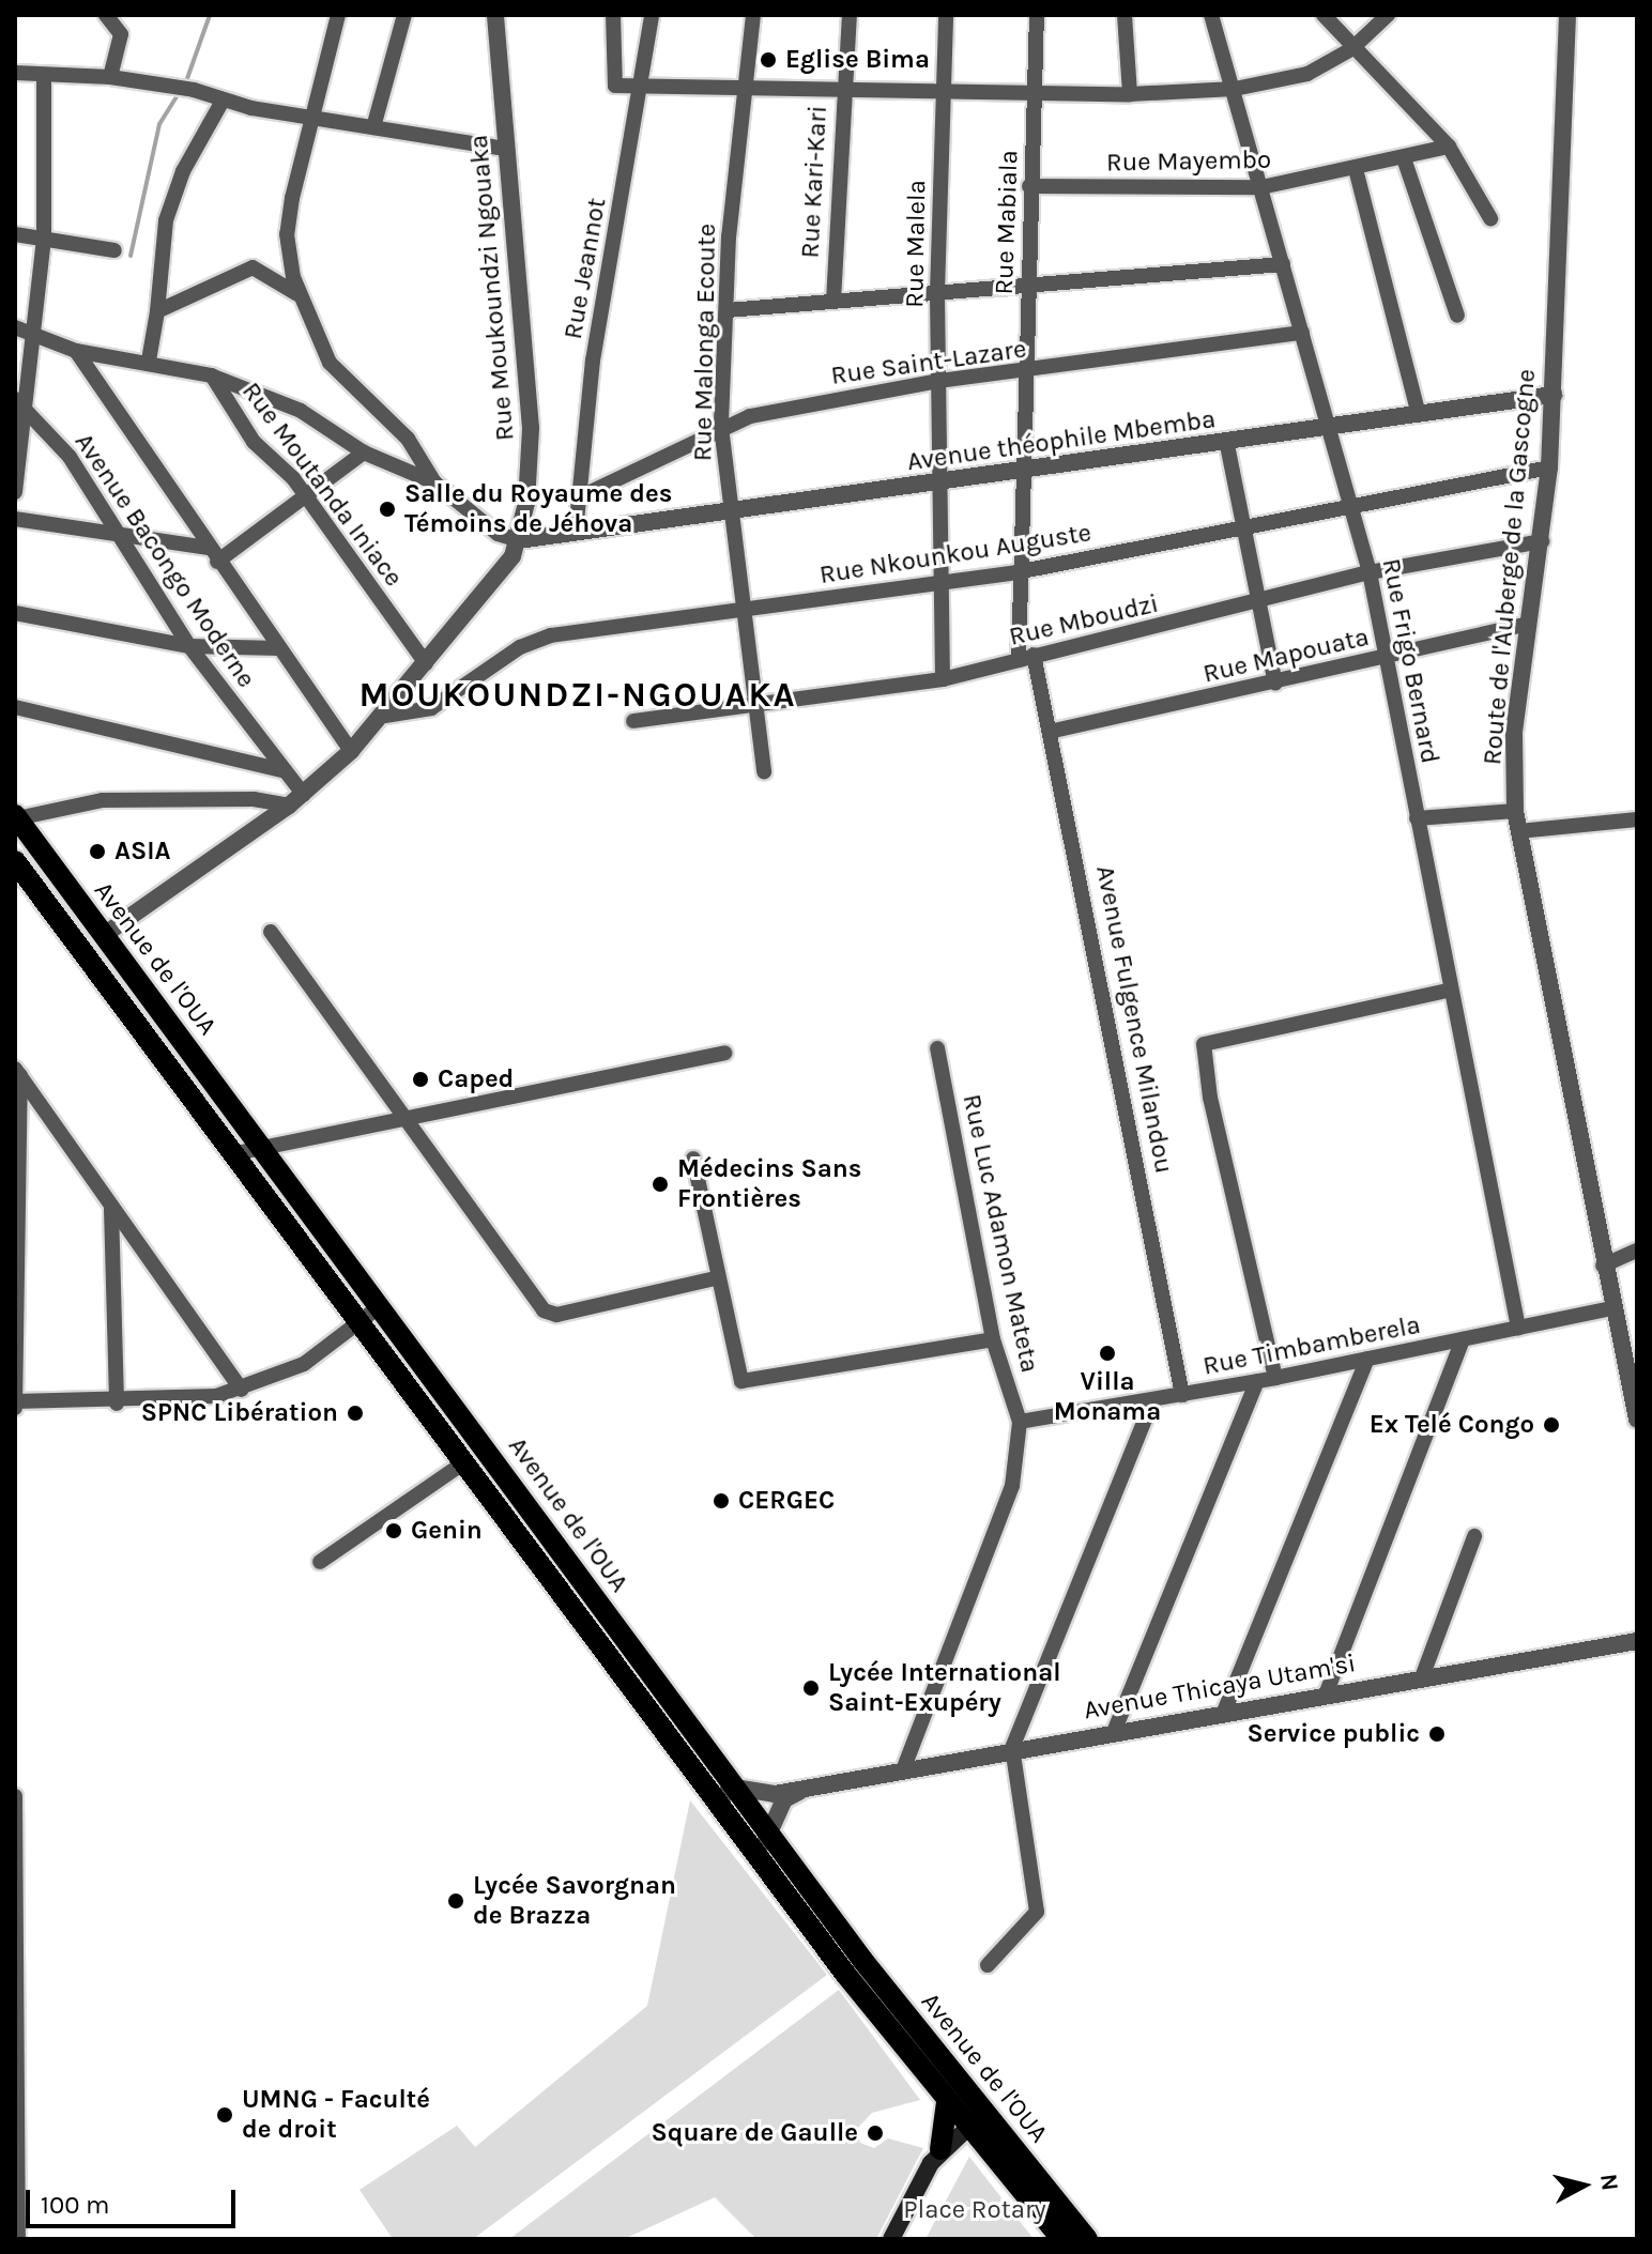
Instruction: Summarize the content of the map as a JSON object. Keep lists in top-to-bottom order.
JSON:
{
  "streets": {
    "main road": ["Avenue de l'OUA"],
    "street": [
      "Rue Mayembo",
      "Rue Kari-Kari",
      "Rue Mabiala",
      "Rue Malela",
      "Rue Jeannot",
      "Rue Moukoundzi Ngouaka",
      "Rue Malonga Ecoute",
      "Rue Saint-Lazare",
      "Avenue théophile Mbemba",
      "Rue Moutanda Iniace",
      "Rue Nkounkou Auguste",
      "Avenue Bacongo Moderne",
      "Route de l'Auberge de la Gascogne",
      "Rue Mboudzi",
      "Rue Mapouata",
      "Rue Frigo Bernard",
      "Avenue Fulgence Milandou",
      "Rue Luc Adamon Mateta",
      "Rue Timbamberela",
      "Avenue Thicaya Utam'si"
    ]
  },
  "crossings": [
    ["Rue Mayembo", "Rue Mabiala"],
    ["Rue Mayembo", "Rue Frigo Bernard"],
    ["Rue Mabiala", "Rue Saint-Lazare"],
    ["Rue Mabiala", "Avenue théophile Mbemba"],
    ["Rue Mabiala", "Rue Nkounkou Auguste"],
    ["Rue Mabiala", "Rue Mboudzi"],
    ["Rue Mabiala", "Avenue Fulgence Milandou"],
    ["Rue Malela", "Rue Saint-Lazare"],
    ["Rue Malela", "Avenue théophile Mbemba"],
    ["Rue Malela", "Rue Nkounkou Auguste"],
    ["Rue Malela", "Rue Mboudzi"],
    ["Rue Jeannot", "Rue Saint-Lazare"],
    ["Rue Jeannot", "Avenue théophile Mbemba"],
    ["Rue Moukoundzi Ngouaka", "Avenue théophile Mbemba"],
    ["Rue Moukoundzi Ngouaka", "Rue Moutanda Iniace"],
    ["Rue Moukoundzi Ngouaka", "Rue Nkounkou Auguste"],
    ["Rue Moukoundzi Ngouaka", "Avenue Bacongo Moderne"],
    ["Rue Moukoundzi Ngouaka", "Avenue de l'OUA"],
    ["Rue Malonga Ecoute", "Rue Saint-Lazare"],
    ["Rue Malonga Ecoute", "Avenue théophile Mbemba"],
    ["Rue Malonga Ecoute", "Rue Nkounkou Auguste"],
    ["Rue Malonga Ecoute", "Rue Mboudzi"],
    ["Rue Saint-Lazare", "Rue Frigo Bernard"],
    ["Avenue théophile Mbemba", "Route de l'Auberge de la Gascogne"],
    ["Avenue théophile Mbemba", "Rue Frigo Bernard"],
    ["Rue Nkounkou Auguste", "Route de l'Auberge de la Gascogne"],
    ["Rue Nkounkou Auguste", "Rue Frigo Bernard"],
    ["Route de l'Auberge de la Gascogne", "Rue Mboudzi"],
    ["Route de l'Auberge de la Gascogne", "Rue Mapouata"],
    ["Route de l'Auberge de la Gascogne", "Rue Timbamberela"],
    ["Rue Mboudzi", "Rue Frigo Bernard"],
    ["Rue Mboudzi", "Avenue Fulgence Milandou"],
    ["Rue Mapouata", "Rue Frigo Bernard"],
    ["Rue Mapouata", "Avenue Fulgence Milandou"],
    ["Rue Frigo Bernard", "Rue Timbamberela"],
    ["Avenue de l'OUA", "Avenue Thicaya Utam'si"],
    ["Avenue Fulgence Milandou", "Rue Timbamberela"],
    ["Rue Luc Adamon Mateta", "Rue Timbamberela"],
    ["Rue Luc Adamon Mateta", "Avenue Thicaya Utam'si"]
  ],
  "districts": ["MOUKOUNDZI-NGOUAKA"],
  "parks": ["Place Rotary"],
  "places": [
    "Eglise Bima",
    "Salle du Royaume des Témoins de Jéhova",
    "ASIA",
    "Caped",
    "Médecins Sans Frontières",
    "Villa Monama",
    "SPNC Libération",
    "Ex Telé Congo",
    "CERGEC",
    "Genin",
    "Lycée International Saint-Exupéry",
    "Service public",
    "Lycée Savorgnan de Brazza",
    "UMNG - Faculté de droit",
    "Square de Gaulle"
  ],
  "scale_bar": "100 m",
  "north": "right"
}
